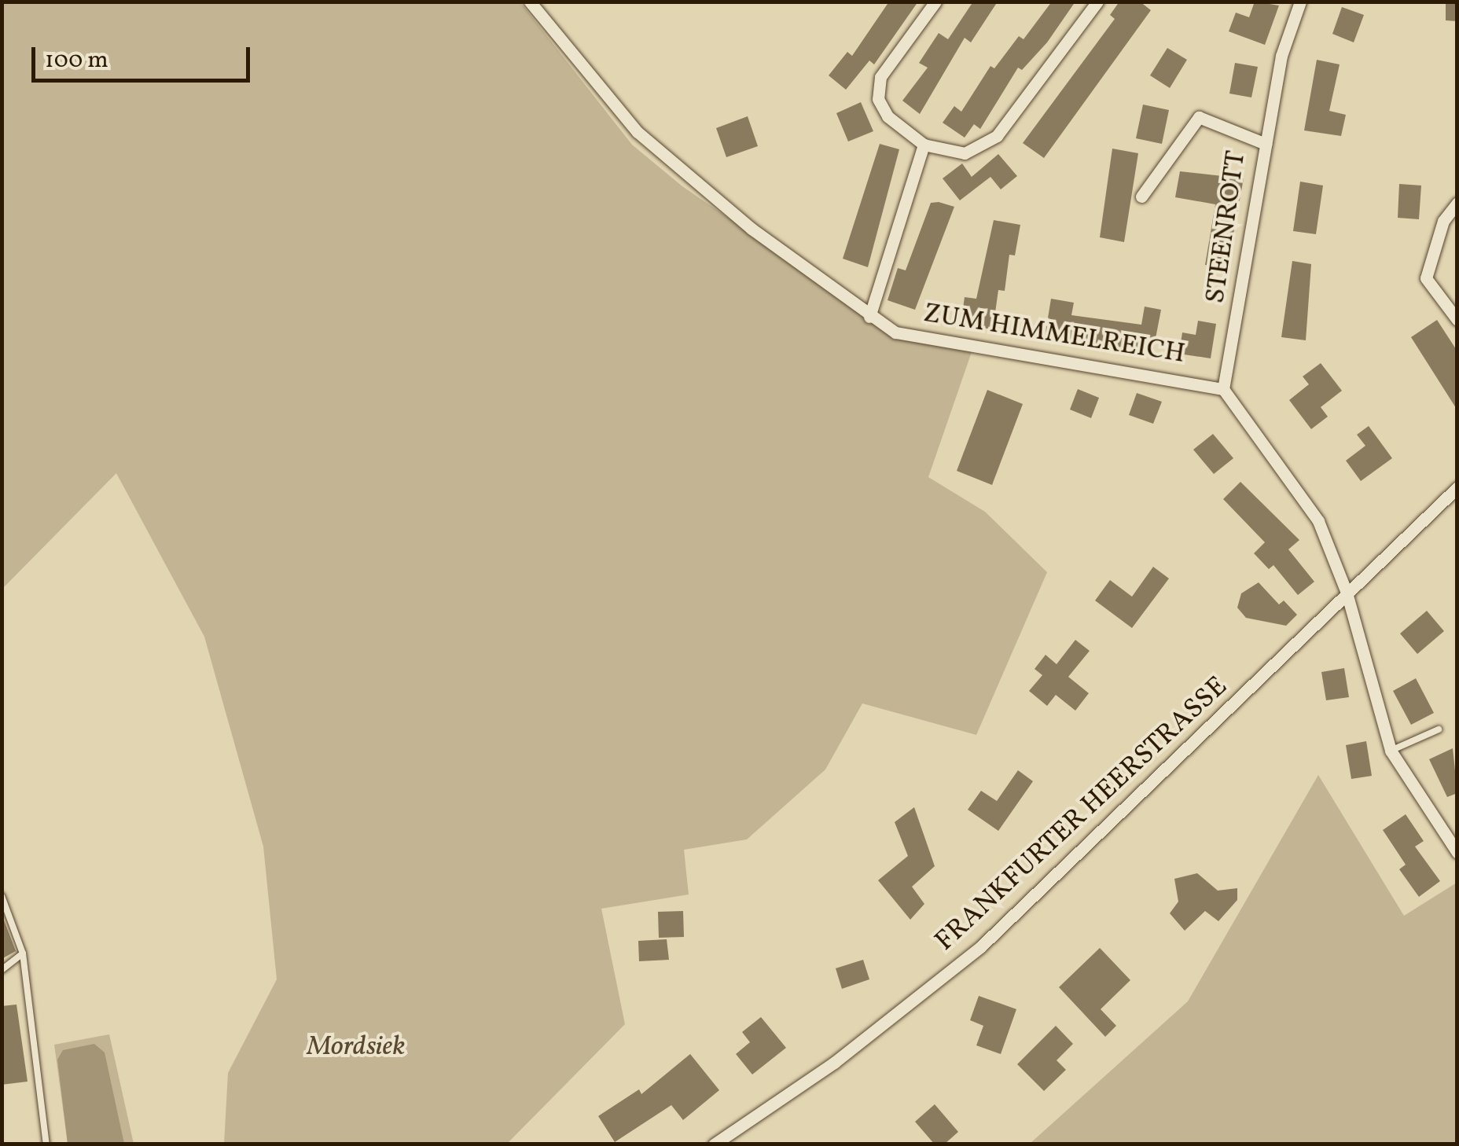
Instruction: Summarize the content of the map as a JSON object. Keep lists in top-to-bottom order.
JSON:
{
  "streets": {
    "street": ["STEENROTT", "ZUM HIMMELREICH", "FRANKFURTER HEERSTRASSE"]
  },
  "crossings": [
    ["STEENROTT", "ZUM HIMMELREICH"]
  ],
  "parks": ["Mordsiek"],
  "scale_bar": "100 m"
}
